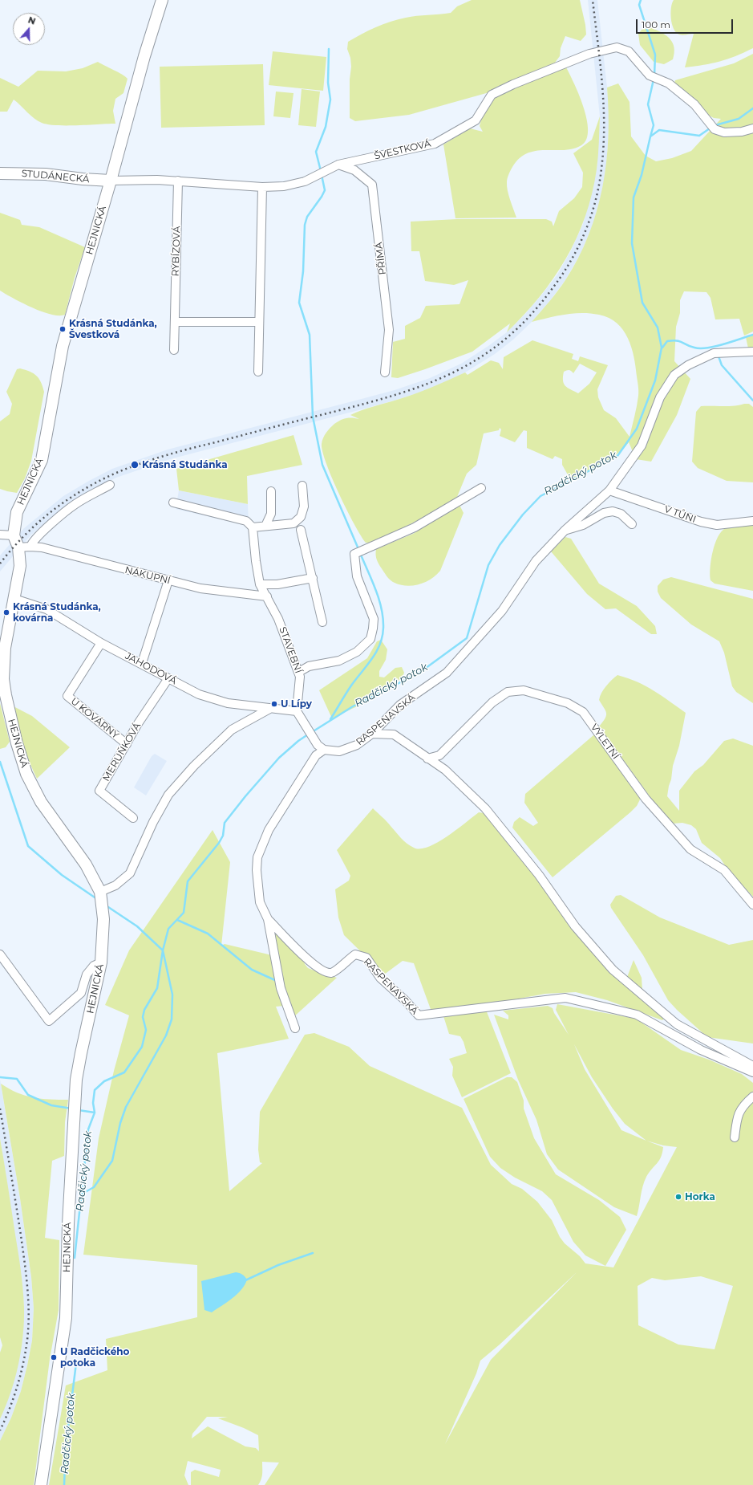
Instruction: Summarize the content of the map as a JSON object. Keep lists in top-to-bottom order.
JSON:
{
  "streets": {
    "main road": ["STUDÁNECKÁ", "HEJNICKÁ"],
    "street": [
      "ŠVESTKOVÁ",
      "RYBÍZOVÁ",
      "PŘÍMÁ",
      "V TŮNI",
      "NÁKUPNÍ",
      "STAVEBNÍ",
      "JAHODOVÁ",
      "U KOVÁRNY",
      "RASPENAVSKÁ",
      "VÝLETNÍ",
      "MERUŇKOVÁ"
    ]
  },
  "crossings": [
    ["ŠVESTKOVÁ", "STUDÁNECKÁ"],
    ["ŠVESTKOVÁ", "HEJNICKÁ"],
    ["ŠVESTKOVÁ", "RYBÍZOVÁ"],
    ["ŠVESTKOVÁ", "PŘÍMÁ"],
    ["STUDÁNECKÁ", "HEJNICKÁ"],
    ["HEJNICKÁ", "NÁKUPNÍ"],
    ["HEJNICKÁ", "JAHODOVÁ"],
    ["V TŮNI", "RASPENAVSKÁ"],
    ["NÁKUPNÍ", "STAVEBNÍ"],
    ["STAVEBNÍ", "JAHODOVÁ"],
    ["JAHODOVÁ", "U KOVÁRNY"],
    ["JAHODOVÁ", "MERUŇKOVÁ"],
    ["U KOVÁRNY", "MERUŇKOVÁ"]
  ],
  "water": ["Radčický potok"],
  "places": [
    "Krásná Studánka, Švestková",
    "Krásná Studánka",
    "Krásná Studánka, kovárna",
    "U Lípy",
    "Horka",
    "U Radčického potoka"
  ],
  "scale_bar": "100 m",
  "north": "top"
}
